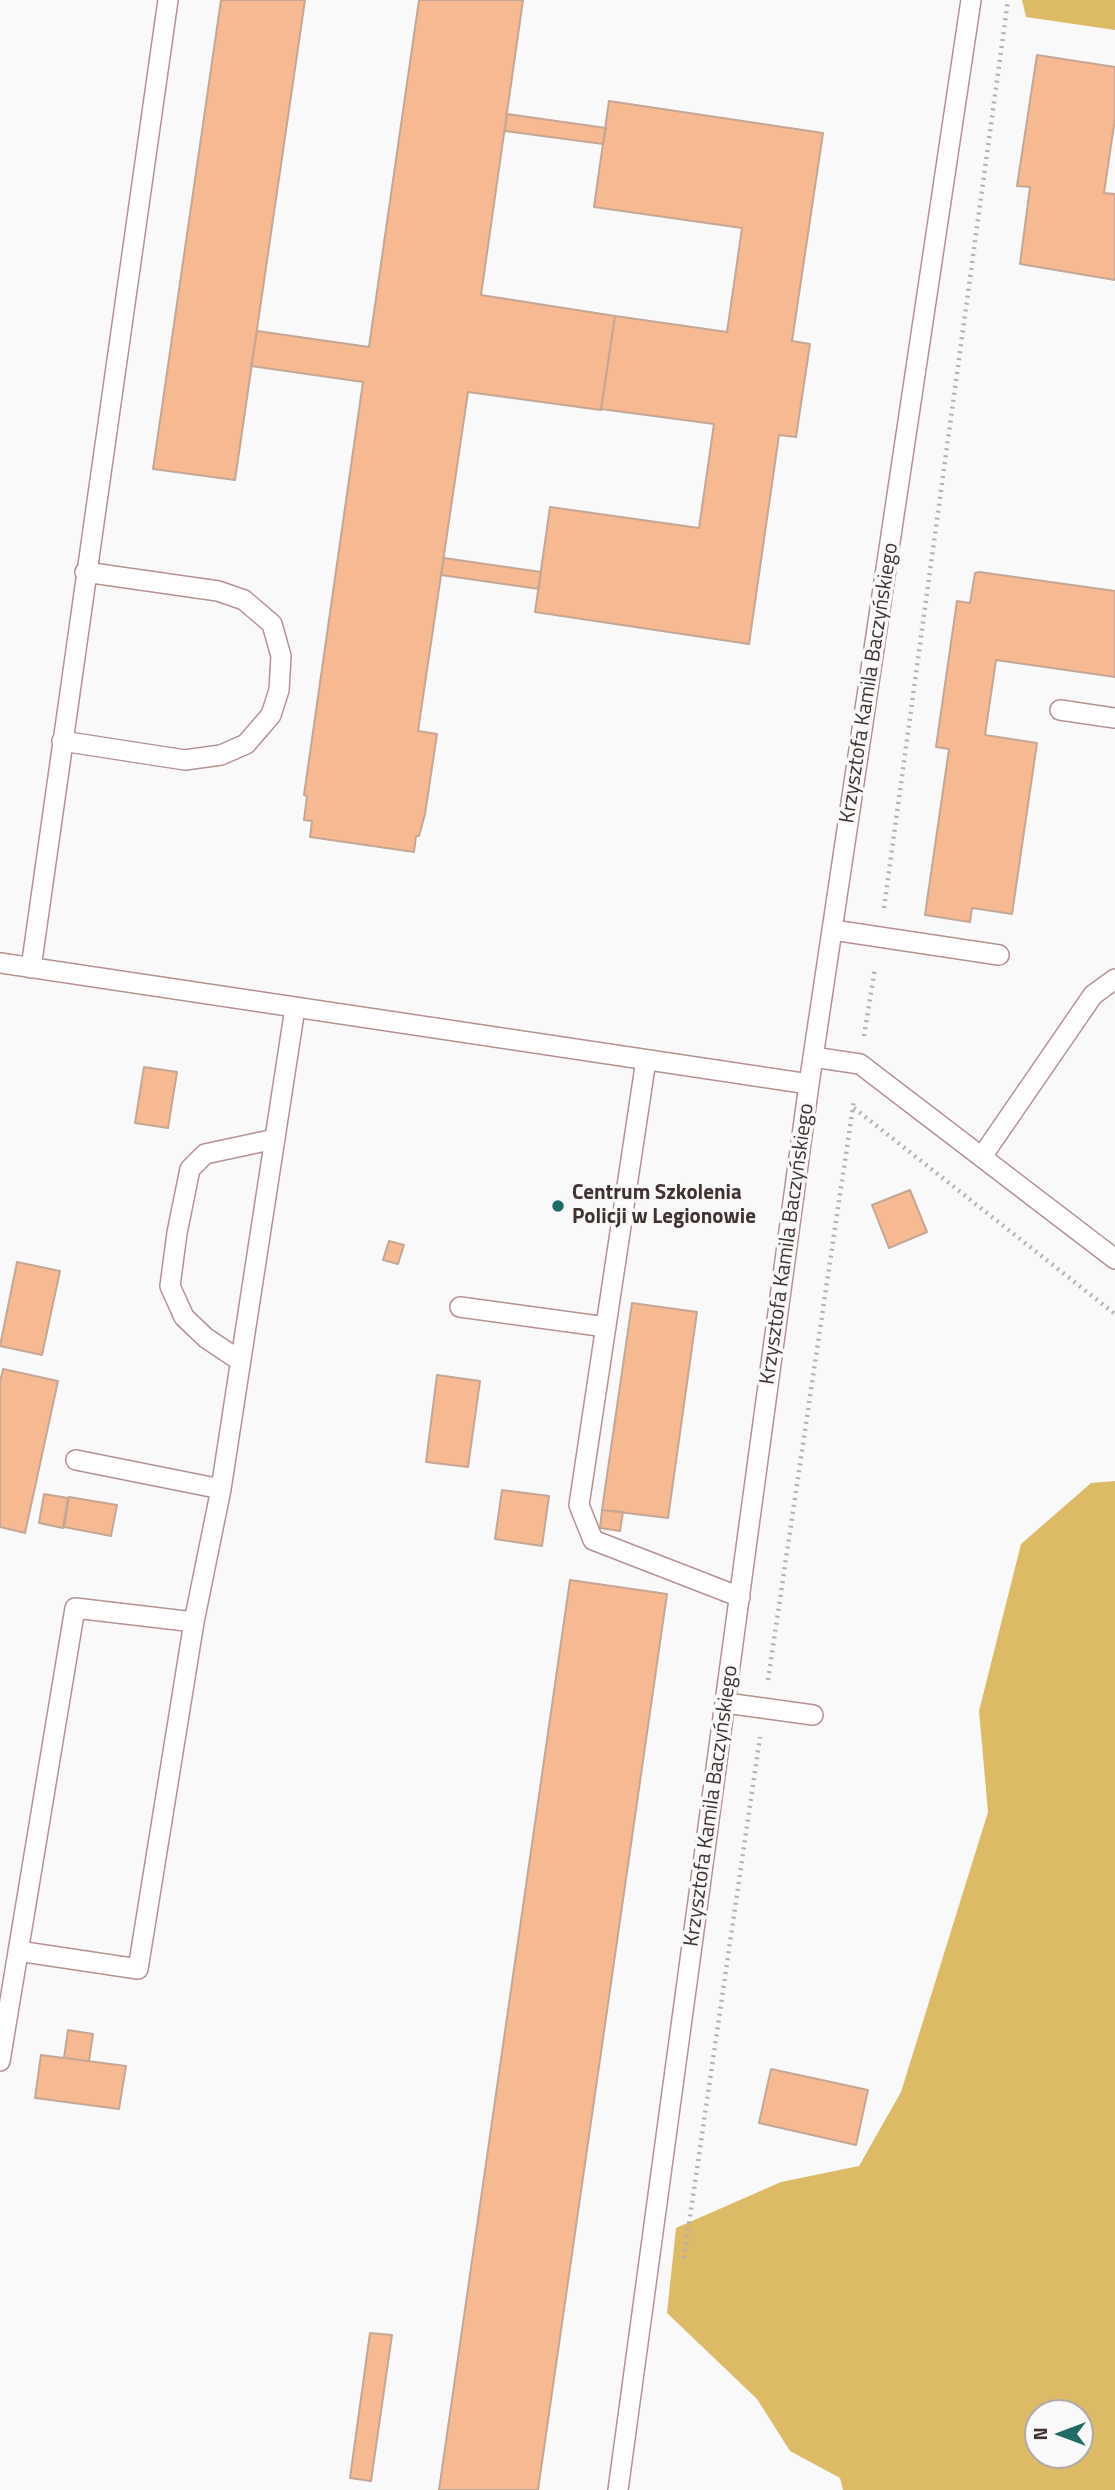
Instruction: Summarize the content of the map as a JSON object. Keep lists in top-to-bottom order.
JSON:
{
  "streets": {
    "lane": ["Krzysztofa Kamila Baczyńskiego"]
  },
  "places": ["Centrum Szkolenia Policji w Legionowie"],
  "north": "left"
}
